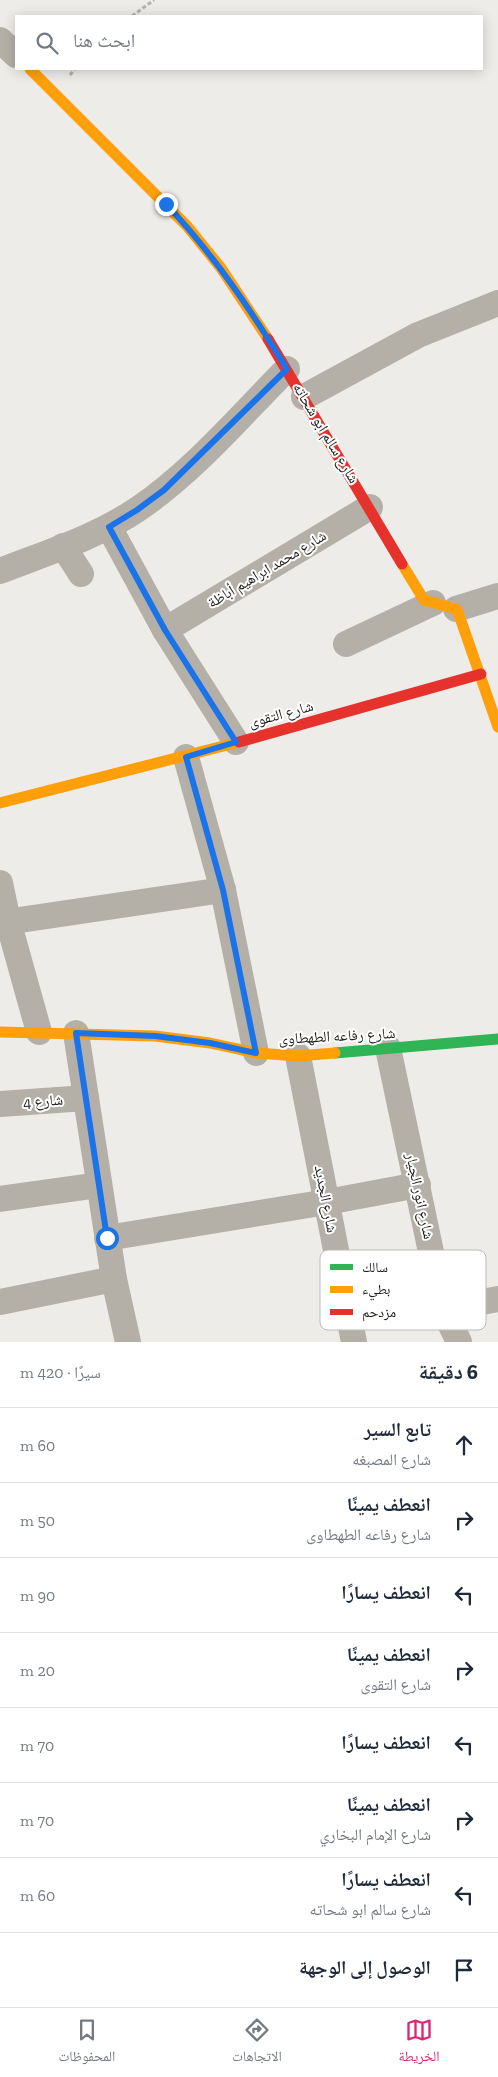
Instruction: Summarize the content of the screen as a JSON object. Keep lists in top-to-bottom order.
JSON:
{
  "streets": {
    "street": [
      "شارع سالم ابو شحاته",
      "شارع محمد ابراهيم أباظة",
      "شارع التقوى",
      "شارع رفاعه الطهطاوى",
      "شارع 4",
      "شارع انور الجيار",
      "شارع الجديد"
    ]
  },
  "crossings": [
    ["شارع سالم ابو شحاته", "شارع محمد ابراهيم أباظة"],
    ["شارع سالم ابو شحاته", "شارع التقوى"],
    ["شارع رفاعه الطهطاوى", "شارع انور الجيار"],
    ["شارع رفاعه الطهطاوى", "شارع الجديد"]
  ],
  "legend": ["سالك", "بطيء", "مزدحم"],
  "page": {
    "search": "ابحث هنا",
    "heading": ["6 دقيقة", "سيرًا · 420 m"],
    "list": [
      ["تابع السير", "شارع المصبغه", "60 m"],
      ["انعطف يمينًا", "شارع رفاعه الطهطاوى", "50 m"],
      ["انعطف يسارًا", "90 m"],
      ["انعطف يمينًا", "شارع التقوى", "20 m"],
      ["انعطف يسارًا", "70 m"],
      ["انعطف يمينًا", "شارع الإمام البخاري", "70 m"],
      ["انعطف يسارًا", "شارع سالم ابو شحاته", "60 m"],
      "الوصول إلى الوجهة"
    ],
    "nav": ["الخريطة", "الاتجاهات", "المحفوظات"]
  }
}
